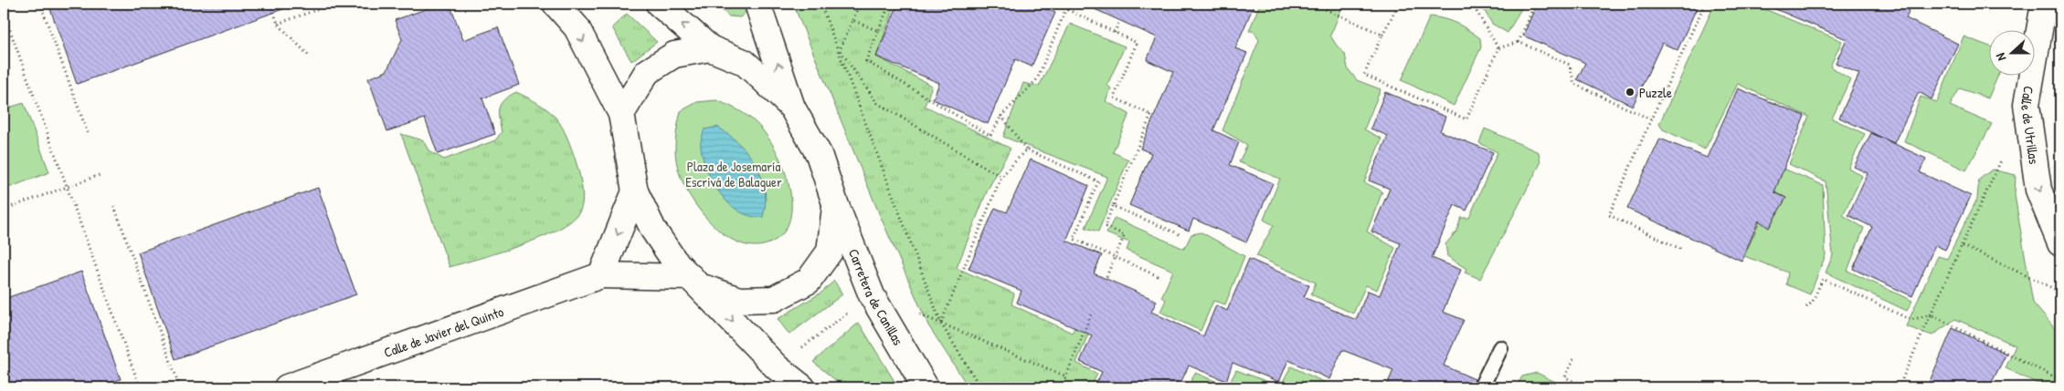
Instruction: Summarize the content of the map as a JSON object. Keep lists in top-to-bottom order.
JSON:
{
  "streets": {
    "street": ["Calle de Utrillas", "Carretera de Canillas", "Calle de Javier del Quinto"]
  },
  "one_way": ["Calle de Utrillas"],
  "parks": ["Plaza de Josemaría Escrivá de Balaguer"],
  "places": ["Puzzle"],
  "north": "left"
}
